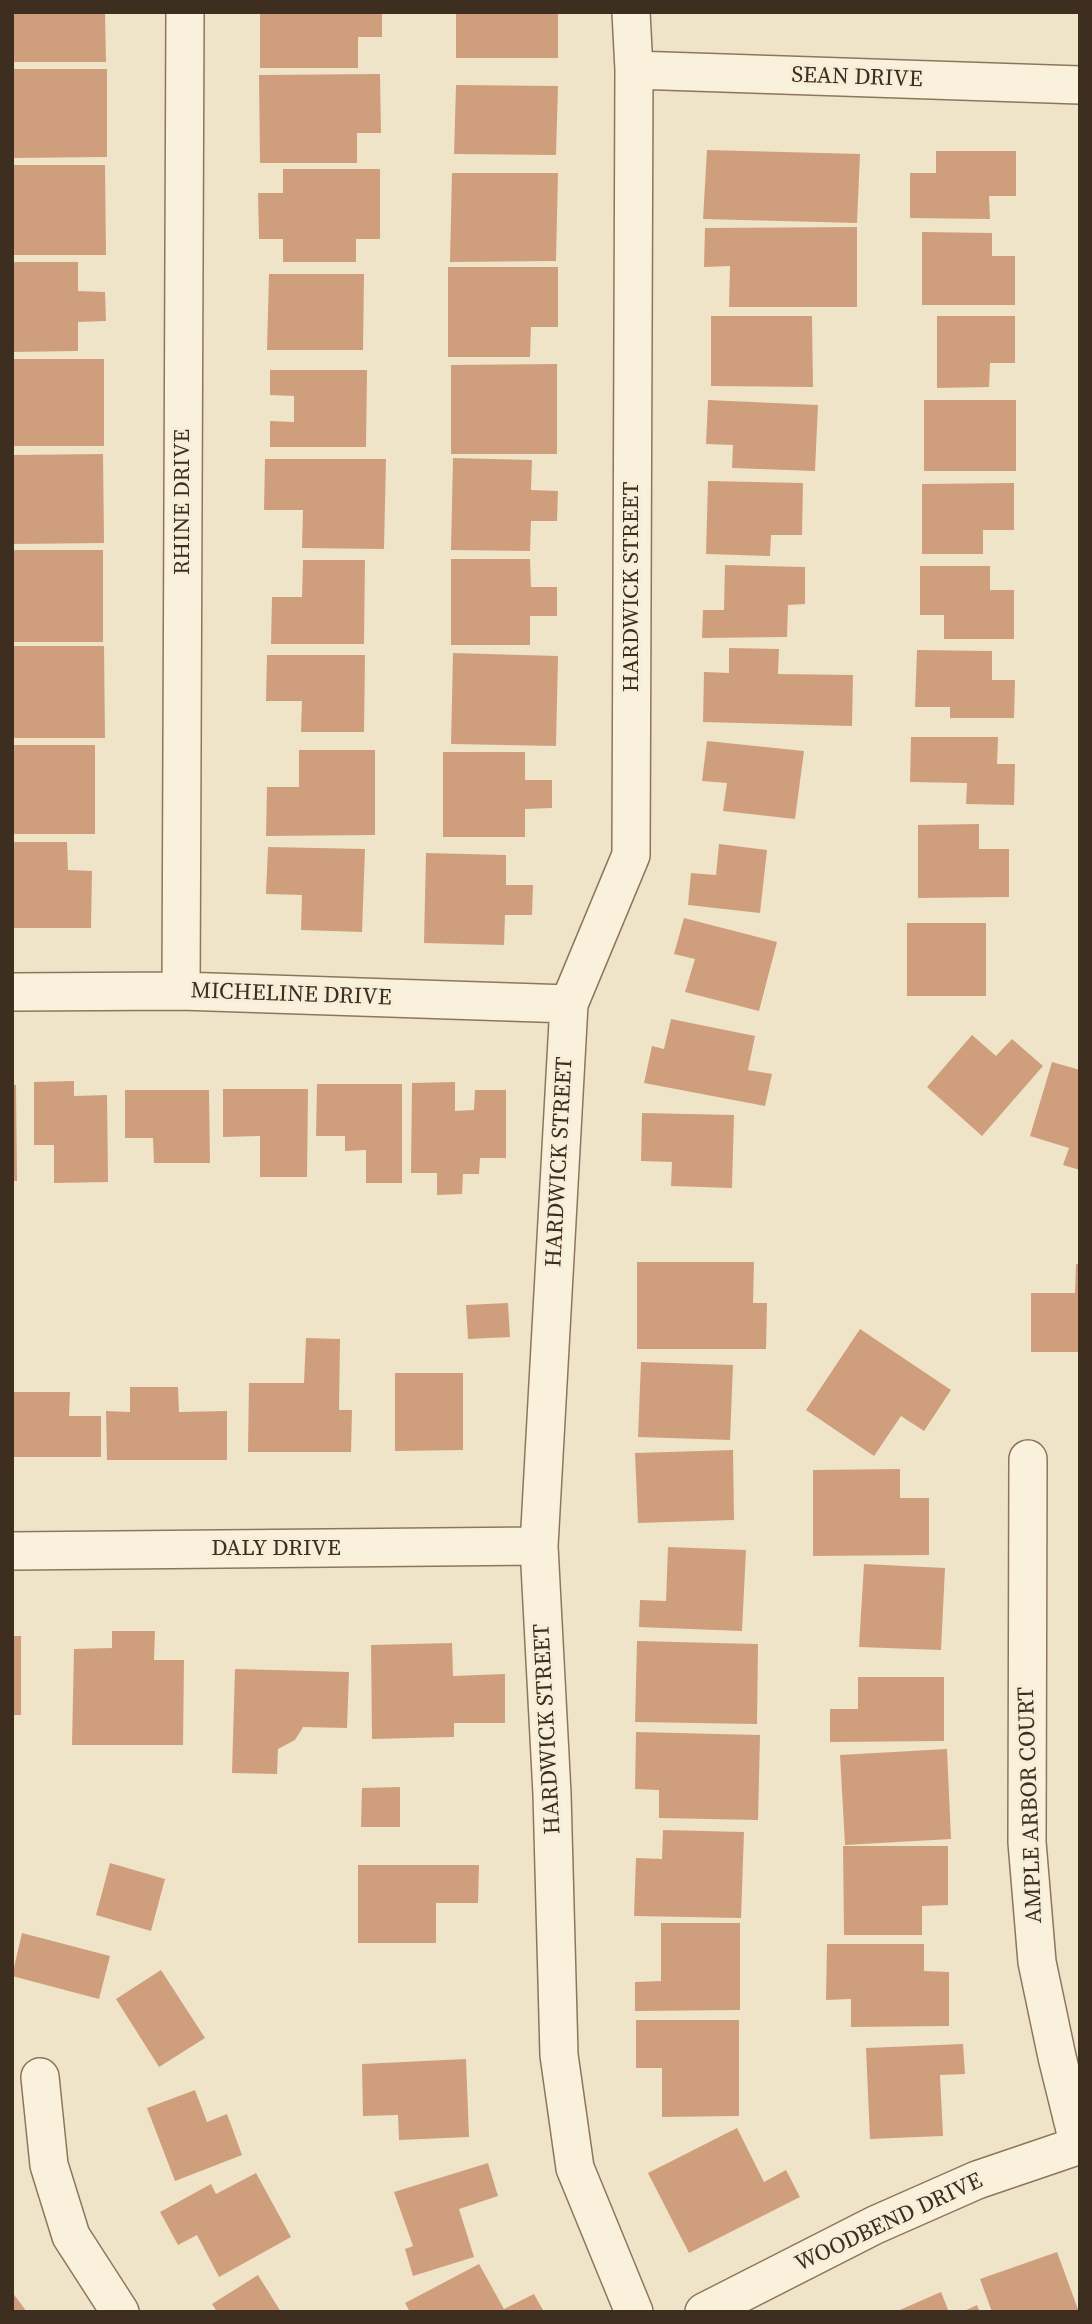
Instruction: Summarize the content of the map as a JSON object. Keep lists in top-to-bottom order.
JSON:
{
  "streets": {
    "street": [
      "SEAN DRIVE",
      "RHINE DRIVE",
      "HARDWICK STREET",
      "MICHELINE DRIVE",
      "DALY DRIVE",
      "AMPLE ARBOR COURT",
      "WOODBEND DRIVE"
    ]
  },
  "crossings": [
    ["SEAN DRIVE", "HARDWICK STREET"],
    ["RHINE DRIVE", "MICHELINE DRIVE"],
    ["HARDWICK STREET", "MICHELINE DRIVE"],
    ["HARDWICK STREET", "DALY DRIVE"],
    ["AMPLE ARBOR COURT", "WOODBEND DRIVE"]
  ]
}
